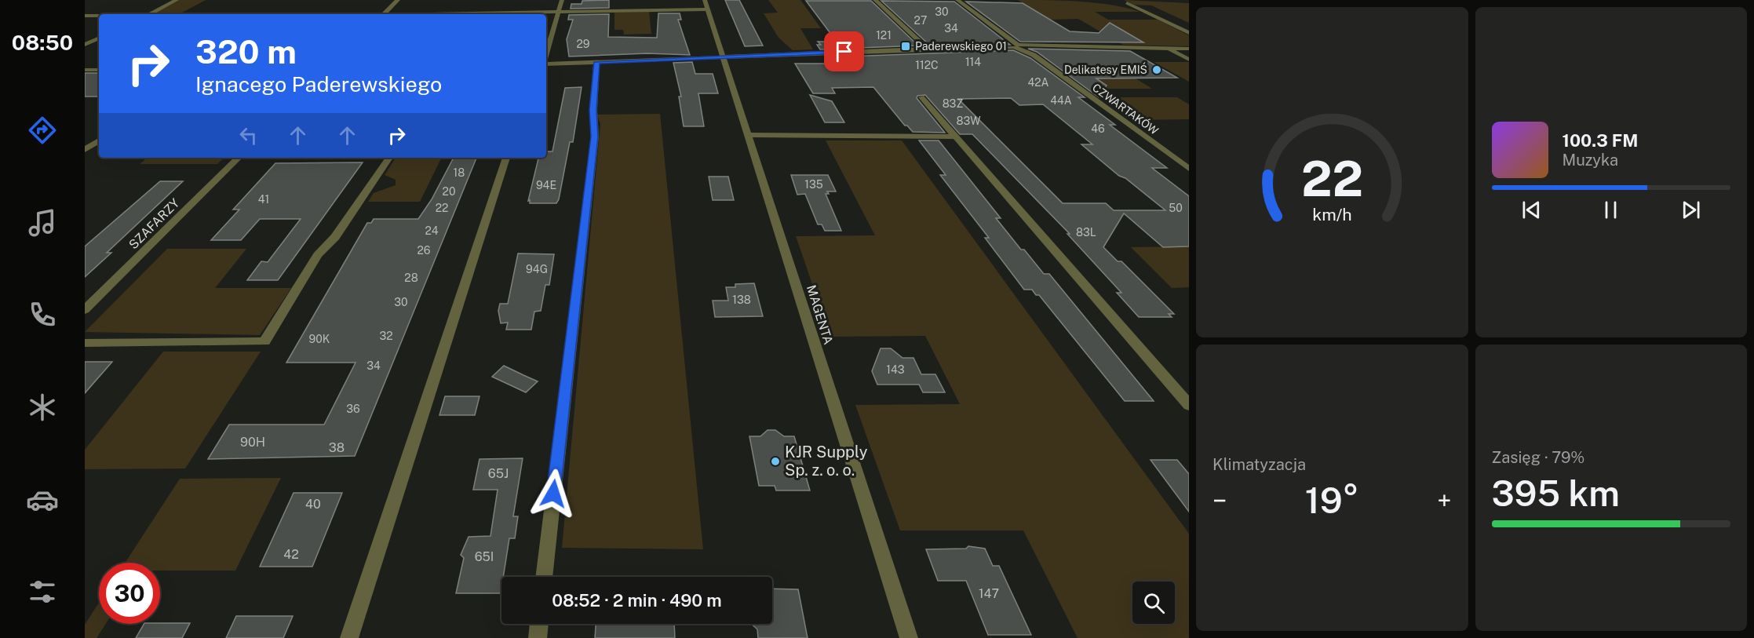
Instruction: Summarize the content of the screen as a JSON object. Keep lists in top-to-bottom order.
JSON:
{
  "streets": {
    "street": ["CZWARTAKÓW", "SZAFARZY", "MAGENTA"]
  },
  "places": {
    "transit": ["Paderewskiego 01"],
    "other": ["Delikatesy EMIŚ", "KJR Supply Sp. z. o. o."]
  },
  "house_numbers": [
    "30",
    "27",
    "34",
    "121",
    "29",
    "114",
    "112C",
    "42A",
    "44A",
    "83Z",
    "83W",
    "46",
    "18",
    "135",
    "94E",
    "20",
    "41",
    "22",
    "50",
    "24",
    "83L",
    "26",
    "94G",
    "28",
    "138",
    "30",
    "32",
    "90K",
    "34",
    "143",
    "36",
    "90H",
    "38",
    "65J",
    "40",
    "42",
    "65I",
    "147"
  ],
  "page": {
    "tabs": "08:50",
    "turn": ["320 m", "Ignacego Paderewskiego"],
    "song": ["100.3 FM", "Muzyka"],
    "tile": [
      "Klimatyzacja",
      ["Zasięg · 79%", "395 km"]
    ],
    "heat": ["−", "19°", "+"],
    "limit": "30",
    "trip": "08:52 · 2 min · 490 m",
    "gauge": ["22", "km/h"]
  }
}
